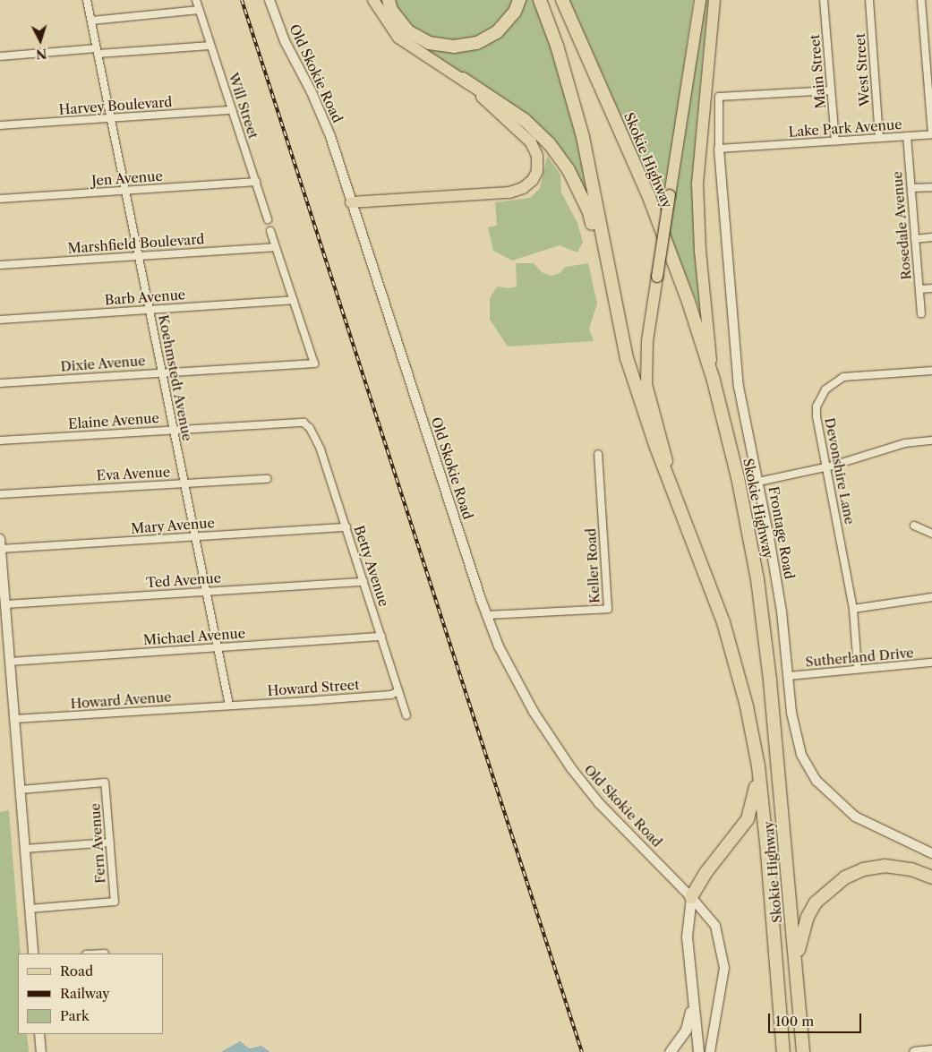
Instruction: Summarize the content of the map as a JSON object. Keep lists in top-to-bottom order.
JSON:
{
  "streets": {
    "highway": ["Skokie Highway"],
    "street": [
      "West Street",
      "Main Street",
      "Old Skokie Road",
      "Harvey Boulevard",
      "Will Street",
      "Lake Park Avenue",
      "Jen Avenue",
      "Rosedale Avenue",
      "Marshfield Boulevard",
      "Barb Avenue",
      "Dixie Avenue",
      "Koehmstedt Avenue",
      "Elaine Avenue",
      "Devonshire Lane",
      "Eva Avenue",
      "Mary Avenue",
      "Frontage Road",
      "Betty Avenue",
      "Keller Road",
      "Ted Avenue",
      "Michael Avenue",
      "Sutherland Drive",
      "Howard Street",
      "Howard Avenue",
      "Fern Avenue"
    ]
  },
  "crossings": [
    ["West Street", "Lake Park Avenue"],
    ["Main Street", "Lake Park Avenue"],
    ["Old Skokie Road", "Keller Road"],
    ["Harvey Boulevard", "Will Street"],
    ["Harvey Boulevard", "Koehmstedt Avenue"],
    ["Will Street", "Jen Avenue"],
    ["Lake Park Avenue", "Rosedale Avenue"],
    ["Lake Park Avenue", "Frontage Road"],
    ["Jen Avenue", "Koehmstedt Avenue"],
    ["Marshfield Boulevard", "Koehmstedt Avenue"],
    ["Barb Avenue", "Dixie Avenue"],
    ["Barb Avenue", "Koehmstedt Avenue"],
    ["Dixie Avenue", "Koehmstedt Avenue"],
    ["Koehmstedt Avenue", "Elaine Avenue"],
    ["Koehmstedt Avenue", "Eva Avenue"],
    ["Koehmstedt Avenue", "Mary Avenue"],
    ["Koehmstedt Avenue", "Ted Avenue"],
    ["Koehmstedt Avenue", "Michael Avenue"],
    ["Koehmstedt Avenue", "Howard Street"],
    ["Koehmstedt Avenue", "Howard Avenue"],
    ["Elaine Avenue", "Betty Avenue"],
    ["Devonshire Lane", "Sutherland Drive"],
    ["Mary Avenue", "Betty Avenue"],
    ["Frontage Road", "Sutherland Drive"],
    ["Betty Avenue", "Ted Avenue"],
    ["Betty Avenue", "Michael Avenue"],
    ["Betty Avenue", "Howard Street"],
    ["Howard Street", "Howard Avenue"]
  ],
  "legend": ["Road", "Railway", "Park"],
  "scale_bar": "100 m",
  "north": "bottom"
}
